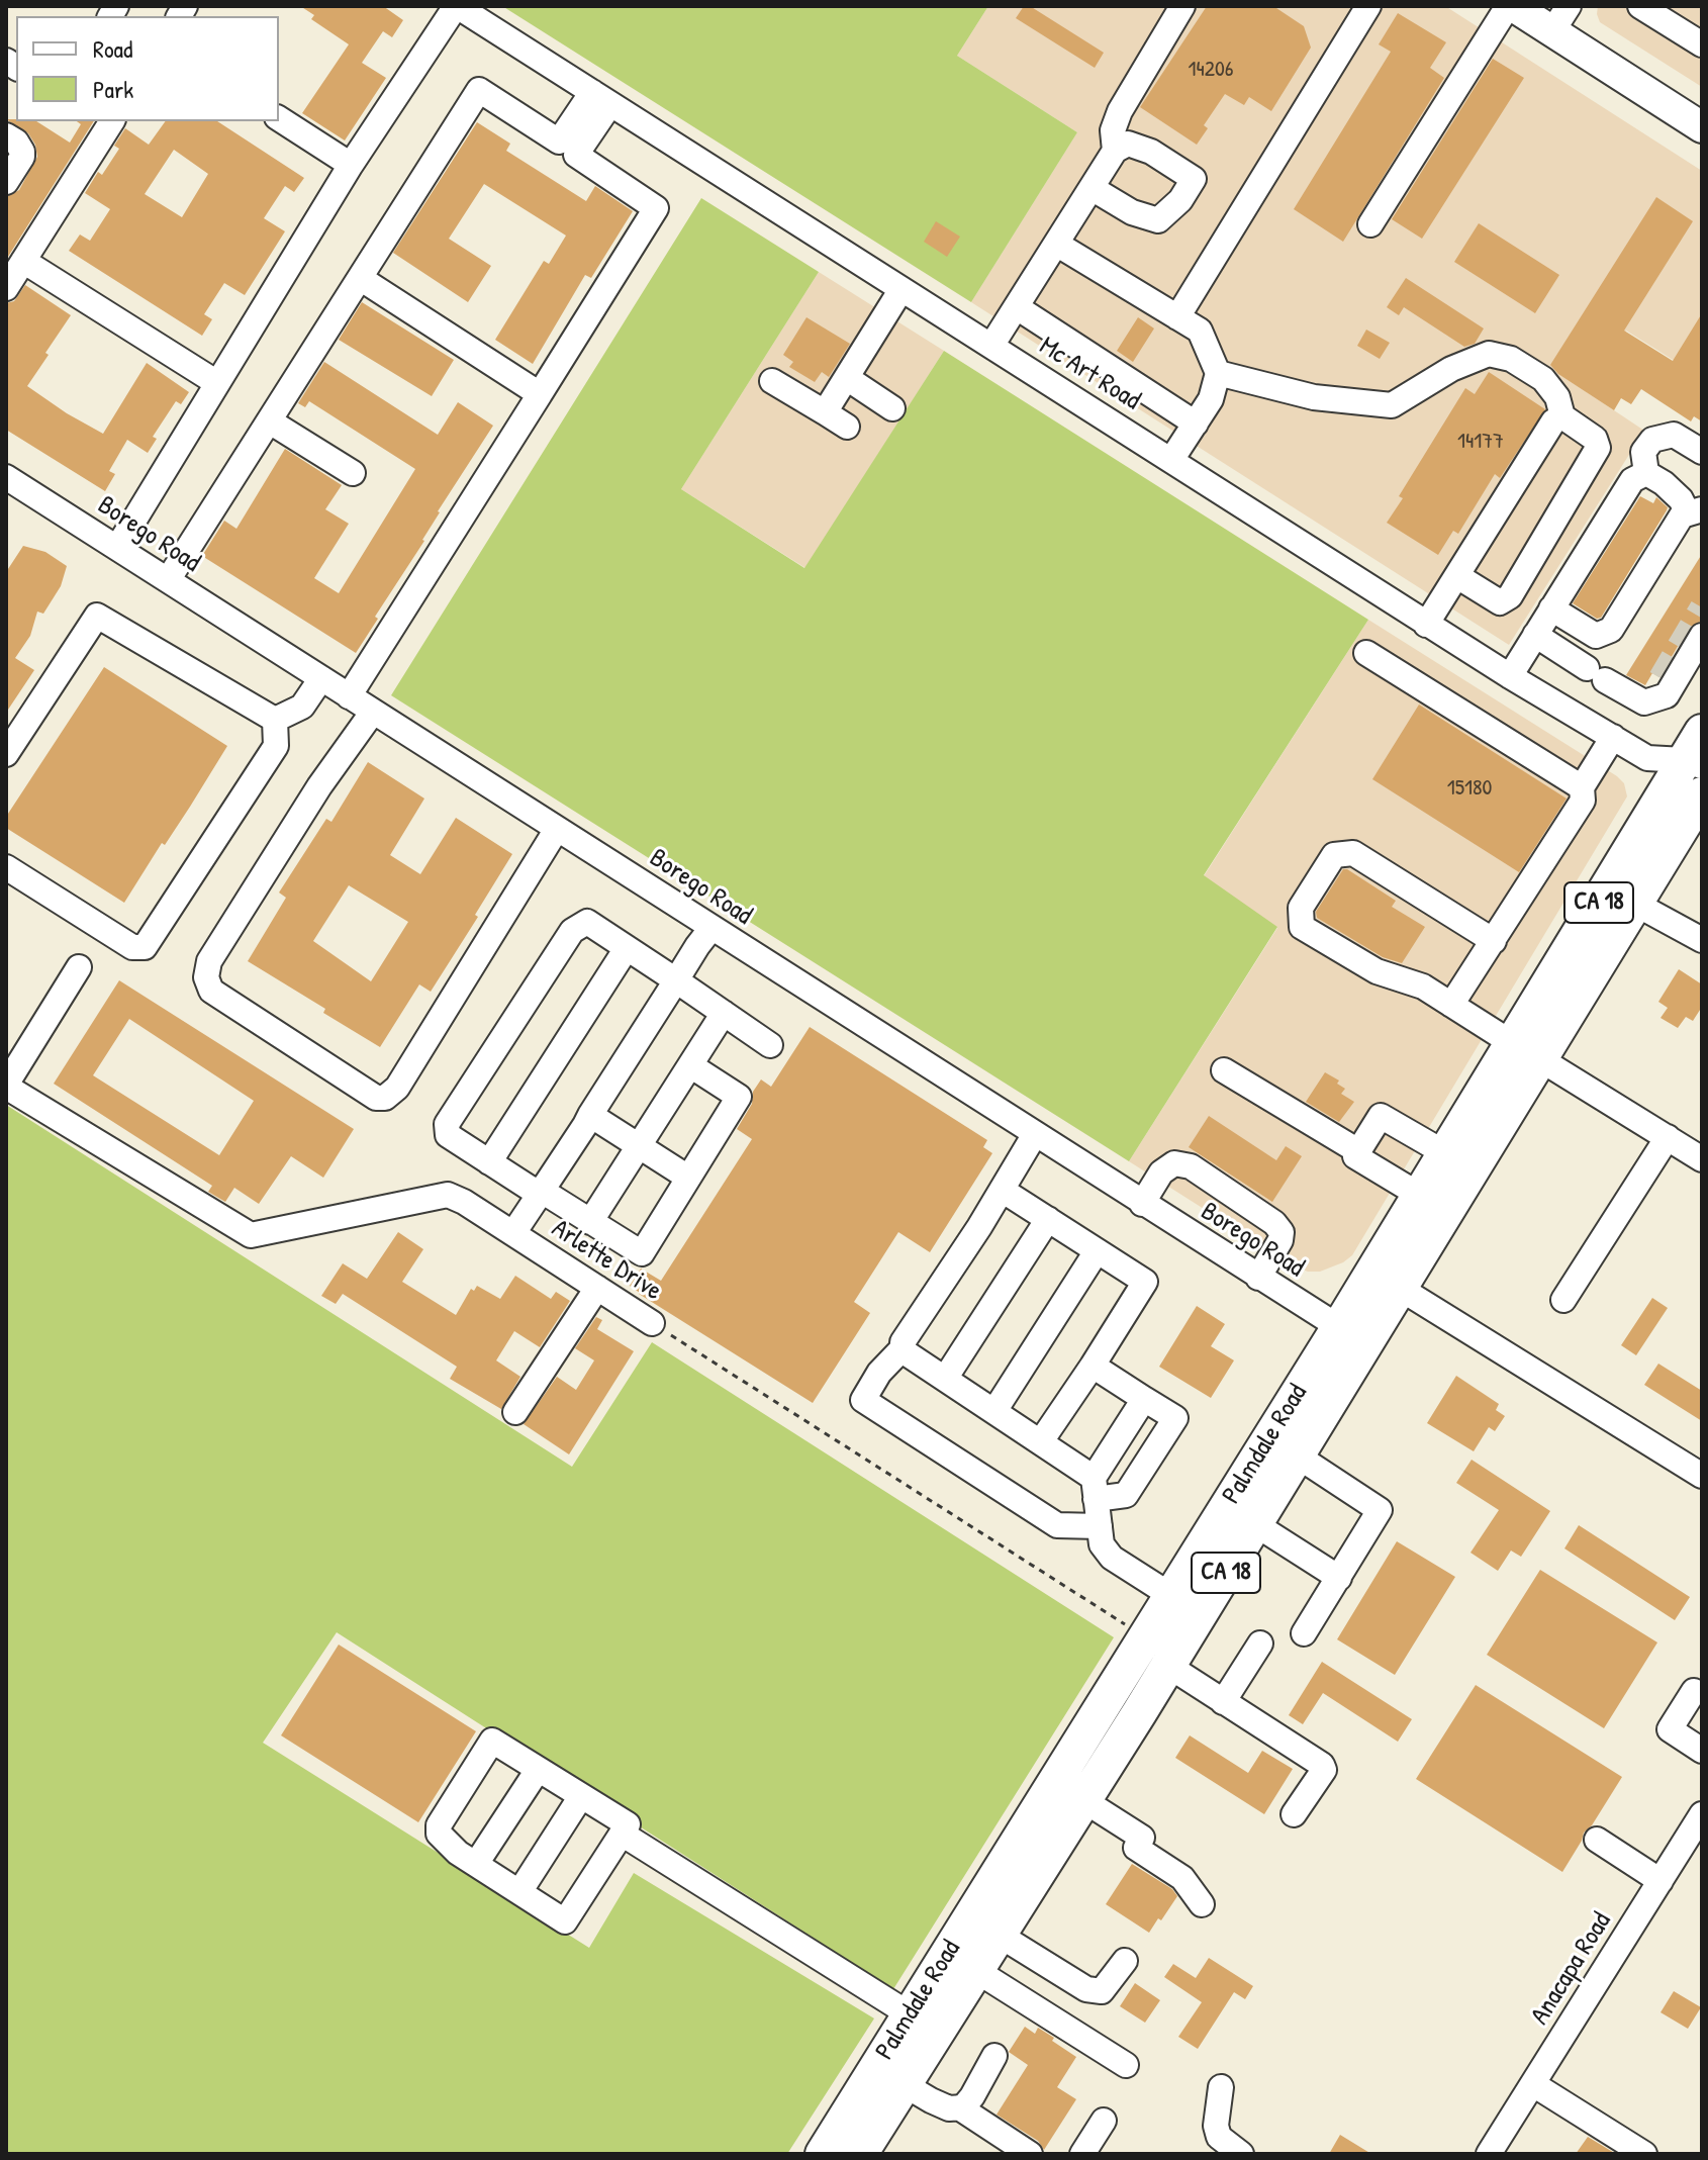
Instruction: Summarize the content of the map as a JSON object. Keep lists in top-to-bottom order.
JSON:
{
  "streets": {
    "highway": ["CA 18", "Palmdale Road"],
    "street": [
      "Mc Art Road",
      "Borego Road",
      "Arlette Drive",
      "Anacapa Road"
    ]
  },
  "crossings": [
    ["Mc Art Road", "Palmdale Road"],
    ["Borego Road", "Palmdale Road"],
    ["Arlette Drive", "Palmdale Road"]
  ],
  "house_numbers": ["14206", "14177", "15180"],
  "legend": ["Road", "Park"]
}
